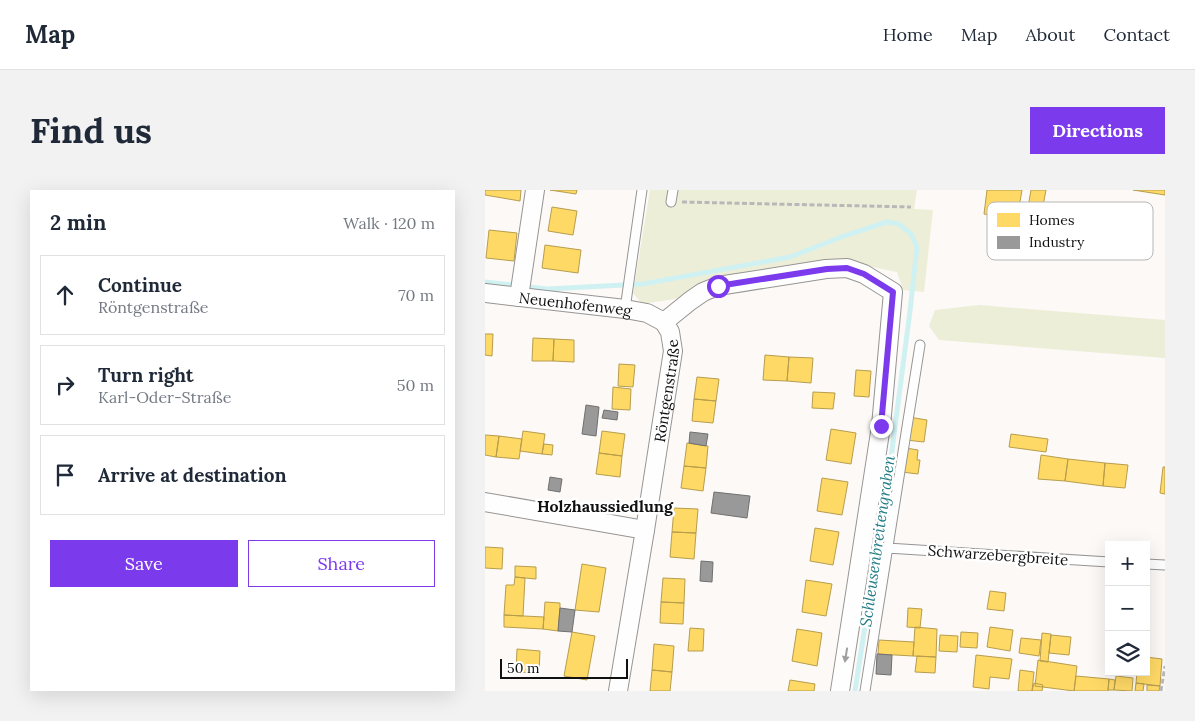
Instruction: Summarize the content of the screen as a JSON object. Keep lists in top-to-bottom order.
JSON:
{
  "streets": {
    "street": ["Neuenhofenweg", "Röntgenstraße"],
    "lane": ["Schwarzebergbreite"]
  },
  "crossings": [
    ["Neuenhofenweg", "Röntgenstraße"]
  ],
  "districts": ["Holzhaussiedlung"],
  "water": ["Schleusenbreitengraben"],
  "legend": ["Homes", "Industry"],
  "scale_bar": "50 m",
  "page": {
    "header": "Map",
    "nav": [
      "Home",
      "Map",
      "About",
      "Contact"
    ],
    "buttons": [
      "Directions",
      ["Save", "Share"]
    ],
    "title": "Find us",
    "heading": ["2 min", "Walk · 120 m"],
    "list": [
      ["Continue", "Röntgenstraße", "70 m"],
      ["Turn right", "Karl-Oder-Straße", "50 m"],
      "Arrive at destination"
    ],
    "map_buttons": ["+", "−"],
    "scale": "50 m"
  }
}
